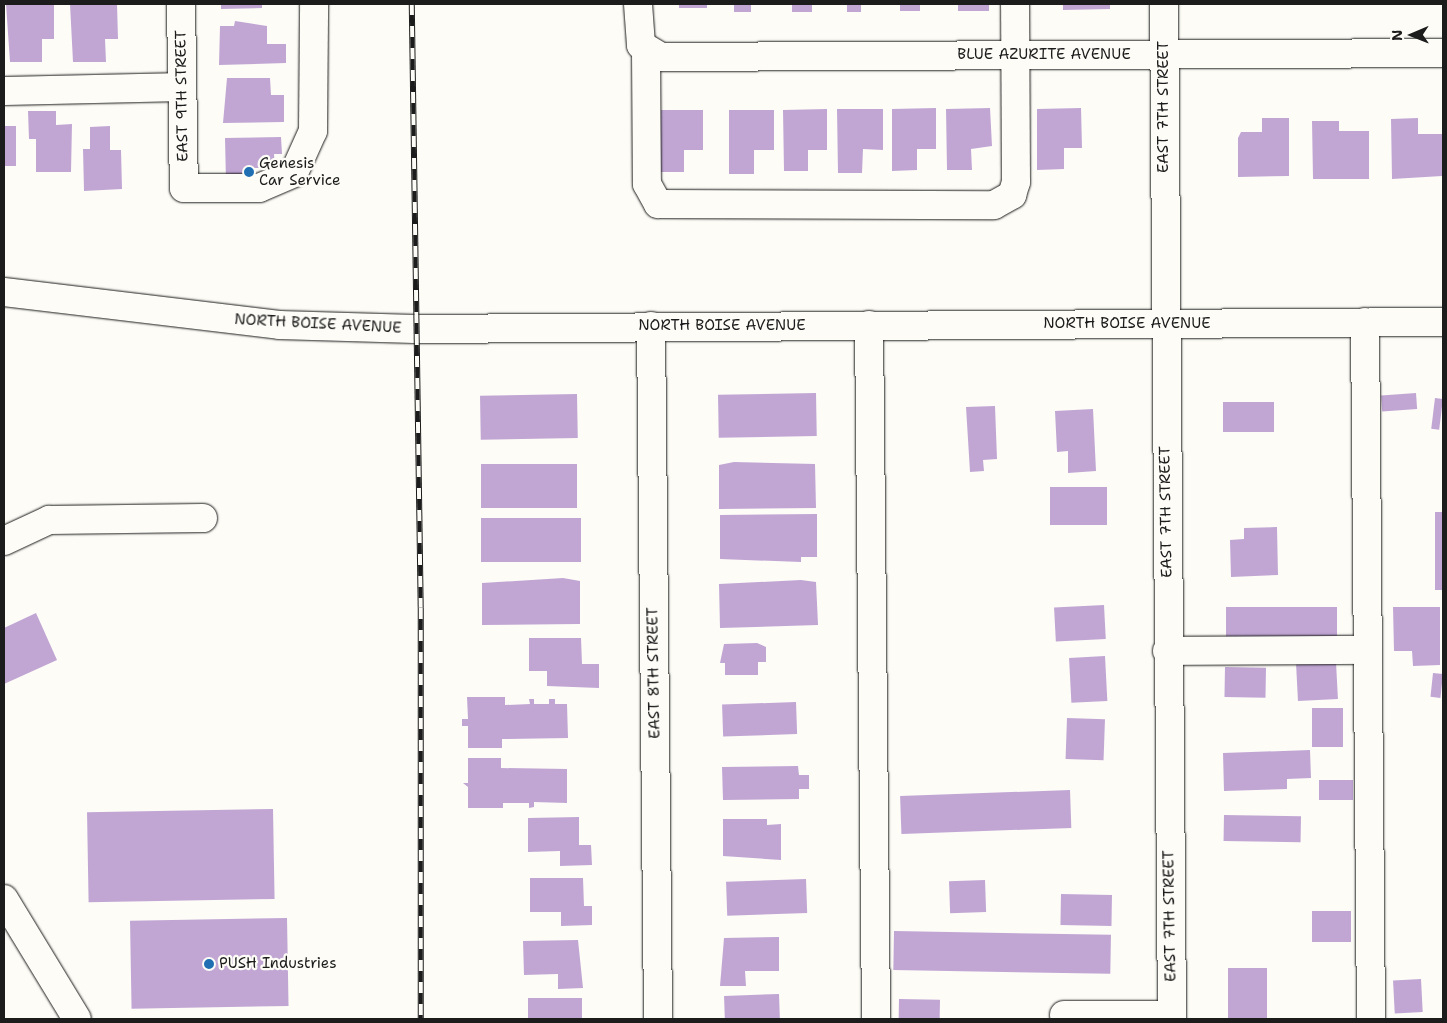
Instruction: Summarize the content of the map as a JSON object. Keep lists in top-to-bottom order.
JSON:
{
  "streets": {
    "street": [
      "BLUE AZURITE AVENUE",
      "EAST 9TH STREET",
      "EAST 7TH STREET",
      "NORTH BOISE AVENUE",
      "EAST 8TH STREET"
    ]
  },
  "crossings": [
    ["BLUE AZURITE AVENUE", "EAST 7TH STREET"],
    ["EAST 7TH STREET", "NORTH BOISE AVENUE"],
    ["NORTH BOISE AVENUE", "EAST 8TH STREET"]
  ],
  "places": ["Genesis Car Service", "PUSH Industries"],
  "north": "left"
}
